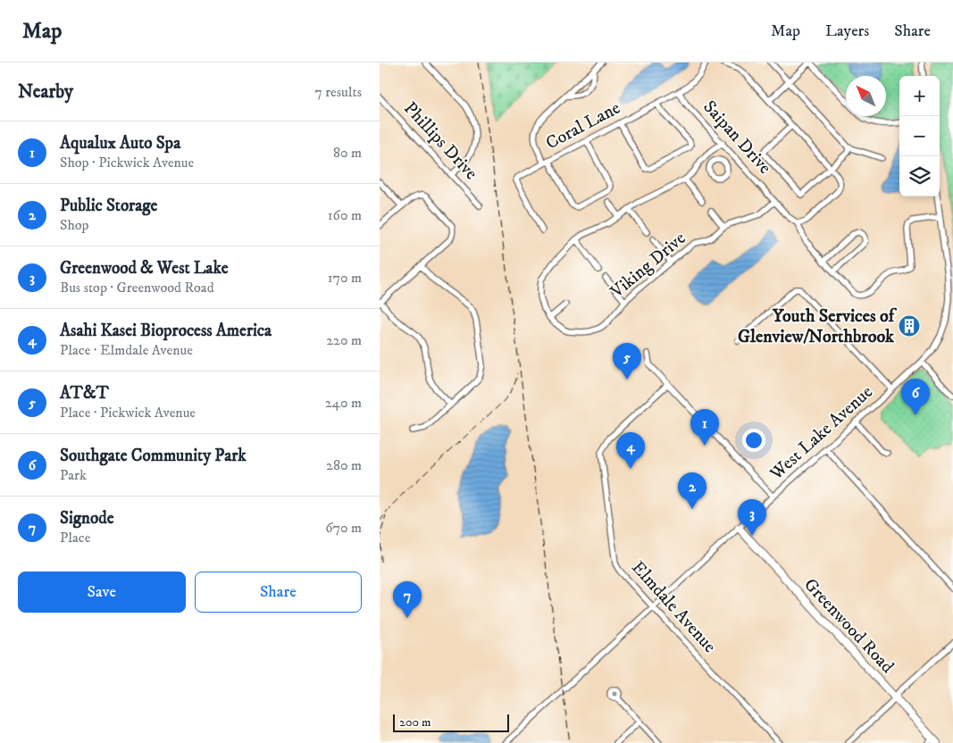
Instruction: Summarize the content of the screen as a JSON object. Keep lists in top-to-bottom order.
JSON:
{
  "streets": {
    "main road": ["Greenwood Road"],
    "street": [
      "Coral Lane",
      "Saipan Drive",
      "Phillips Drive",
      "Viking Drive",
      "West Lake Avenue",
      "Elmdale Avenue"
    ]
  },
  "crossings": [
    ["Coral Lane", "Saipan Drive"],
    ["Saipan Drive", "Viking Drive"],
    ["West Lake Avenue", "Elmdale Avenue"],
    ["West Lake Avenue", "Greenwood Road"]
  ],
  "places": {
    "building": ["Youth Services of Glenview/Northbrook"]
  },
  "scale_bar": "200 m",
  "north": "top left",
  "page": {
    "header": "Map",
    "nav": ["Map", "Layers", "Share"],
    "heading": ["Nearby", "7 results"],
    "map_buttons": ["+", "−"],
    "list": [
      {
        "mark": "1",
        "name": "Aqualux Auto Spa",
        "note": "Shop · Pickwick Avenue",
        "value": "80 m"
      },
      {
        "mark": "2",
        "name": "Public Storage",
        "note": "Shop",
        "value": "160 m"
      },
      {
        "mark": "3",
        "name": "Greenwood & West Lake",
        "note": "Bus stop · Greenwood Road",
        "value": "170 m"
      },
      {
        "mark": "4",
        "name": "Asahi Kasei Bioprocess America",
        "note": "Place · Elmdale Avenue",
        "value": "220 m"
      },
      {
        "mark": "5",
        "name": "AT&T",
        "note": "Place · Pickwick Avenue",
        "value": "240 m"
      },
      {
        "mark": "6",
        "name": "Southgate Community Park",
        "note": "Park",
        "value": "280 m"
      },
      {
        "mark": "7",
        "name": "Signode",
        "note": "Place",
        "value": "670 m"
      }
    ],
    "pins": [
      "5",
      "6",
      "1",
      "4",
      "2",
      "3",
      "7"
    ],
    "buttons": ["Save", "Share"],
    "scale": "200 m"
  }
}
